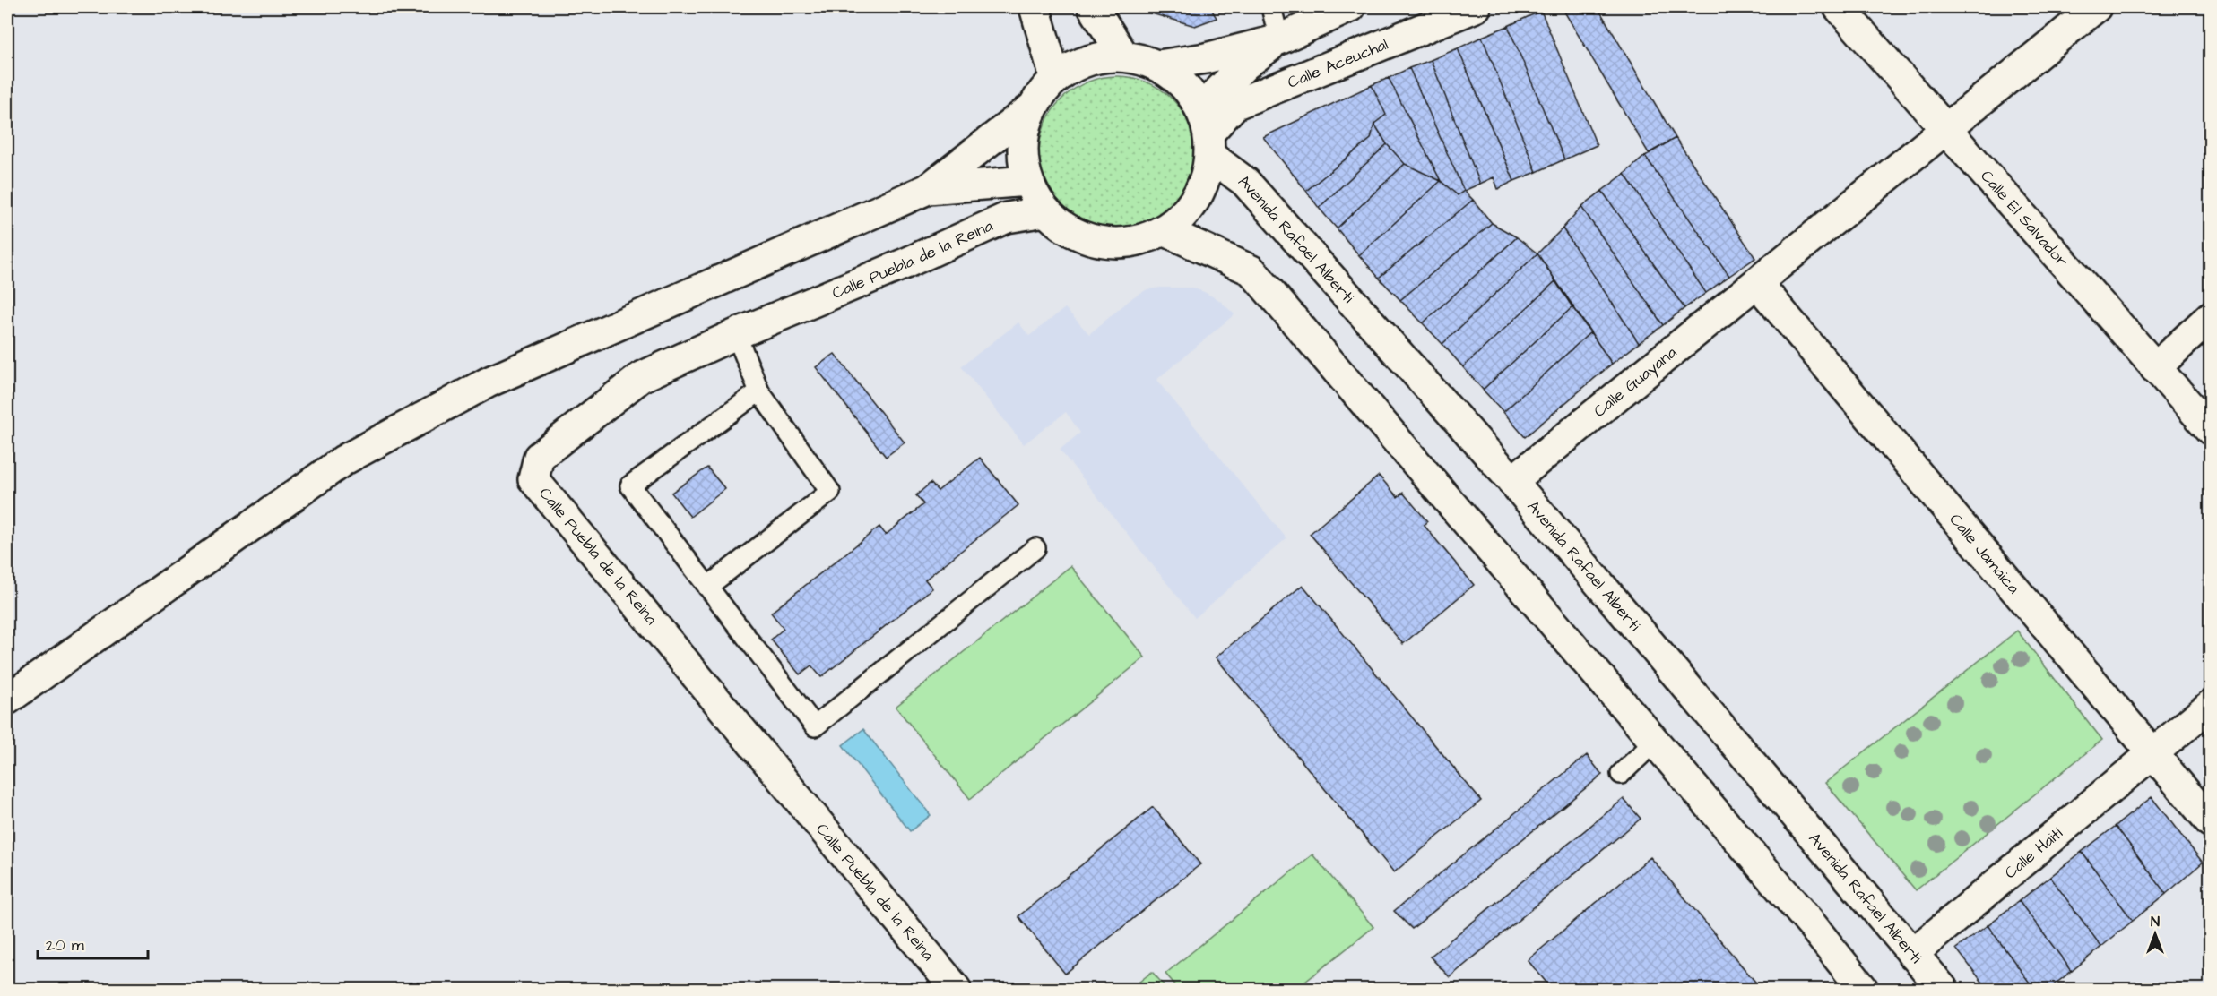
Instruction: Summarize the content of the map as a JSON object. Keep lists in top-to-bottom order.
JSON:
{
  "streets": {
    "street": [
      "Calle Aceuchal",
      "Calle El Salvador",
      "Avenida Rafael Alberti",
      "Calle Puebla de la Reina",
      "Calle Guayana",
      "Calle Jamaica",
      "Calle Haití"
    ]
  },
  "crossings": [
    ["Calle Aceuchal", "Avenida Rafael Alberti"],
    ["Calle Aceuchal", "Calle Puebla de la Reina"],
    ["Calle El Salvador", "Calle Guayana"],
    ["Avenida Rafael Alberti", "Calle Puebla de la Reina"],
    ["Avenida Rafael Alberti", "Calle Guayana"],
    ["Avenida Rafael Alberti", "Calle Haití"],
    ["Calle Guayana", "Calle Jamaica"],
    ["Calle Jamaica", "Calle Haití"]
  ],
  "scale_bar": "20 m",
  "north": "top"
}
